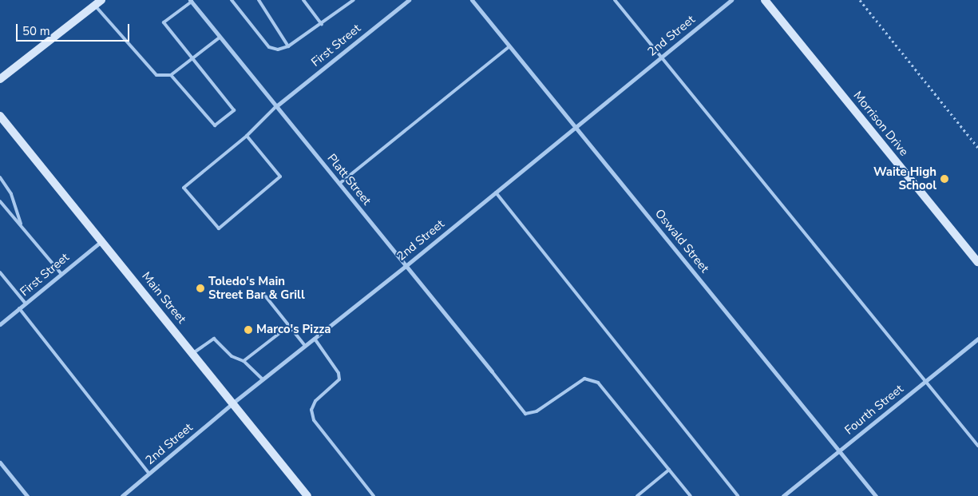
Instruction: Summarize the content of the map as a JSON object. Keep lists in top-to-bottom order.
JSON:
{
  "streets": {
    "street": [
      "2nd Street",
      "First Street",
      "Morrison Drive",
      "Platt Street",
      "Oswald Street",
      "Main Street",
      "Fourth Street"
    ]
  },
  "crossings": [
    ["2nd Street", "Platt Street"],
    ["2nd Street", "Oswald Street"],
    ["2nd Street", "Main Street"],
    ["First Street", "Platt Street"],
    ["First Street", "Main Street"],
    ["Oswald Street", "Fourth Street"]
  ],
  "places": ["Waite High School", "Toledo's Main Street Bar & Grill", "Marco's Pizza"],
  "scale_bar": "50 m"
}
